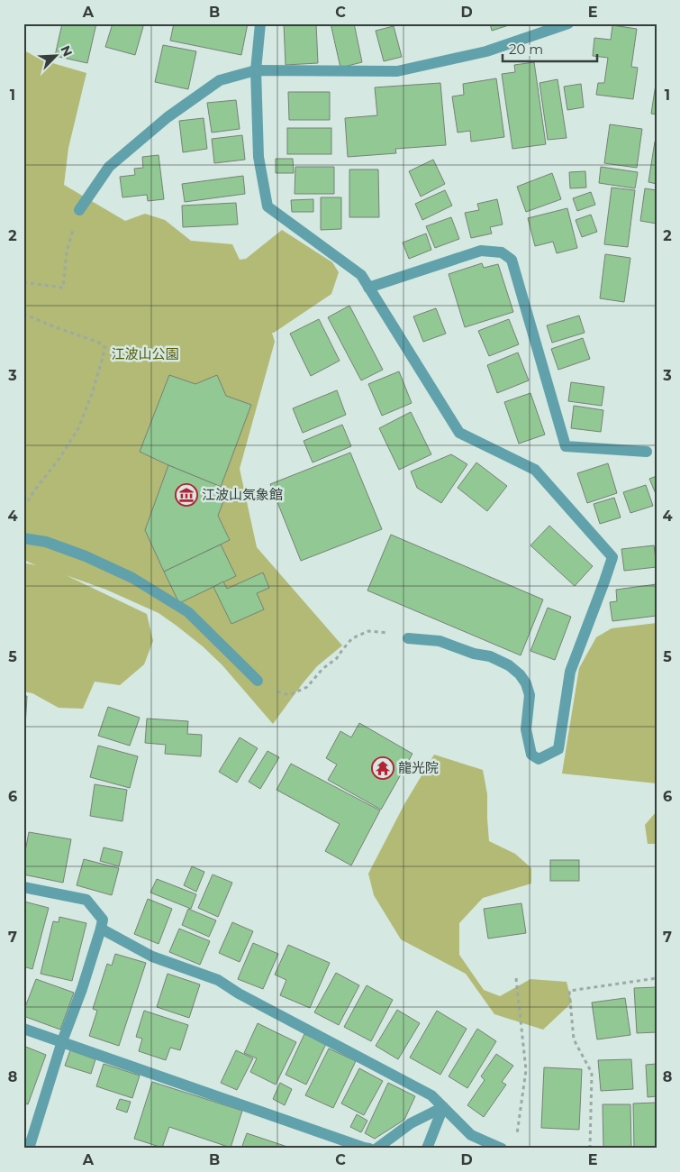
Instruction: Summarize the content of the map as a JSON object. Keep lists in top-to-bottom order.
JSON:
{
  "parks": ["江波山公園"],
  "places": {
    "museum": ["江波山気象館"],
    "temple": ["龍光院"]
  },
  "scale_bar": "20 m",
  "north": "top right",
  "grid": {
    "columns": [
      "A",
      "B",
      "C",
      "D",
      "E"
    ],
    "rows": [
      "1",
      "2",
      "3",
      "4",
      "5",
      "6",
      "7",
      "8"
    ]
  }
}
